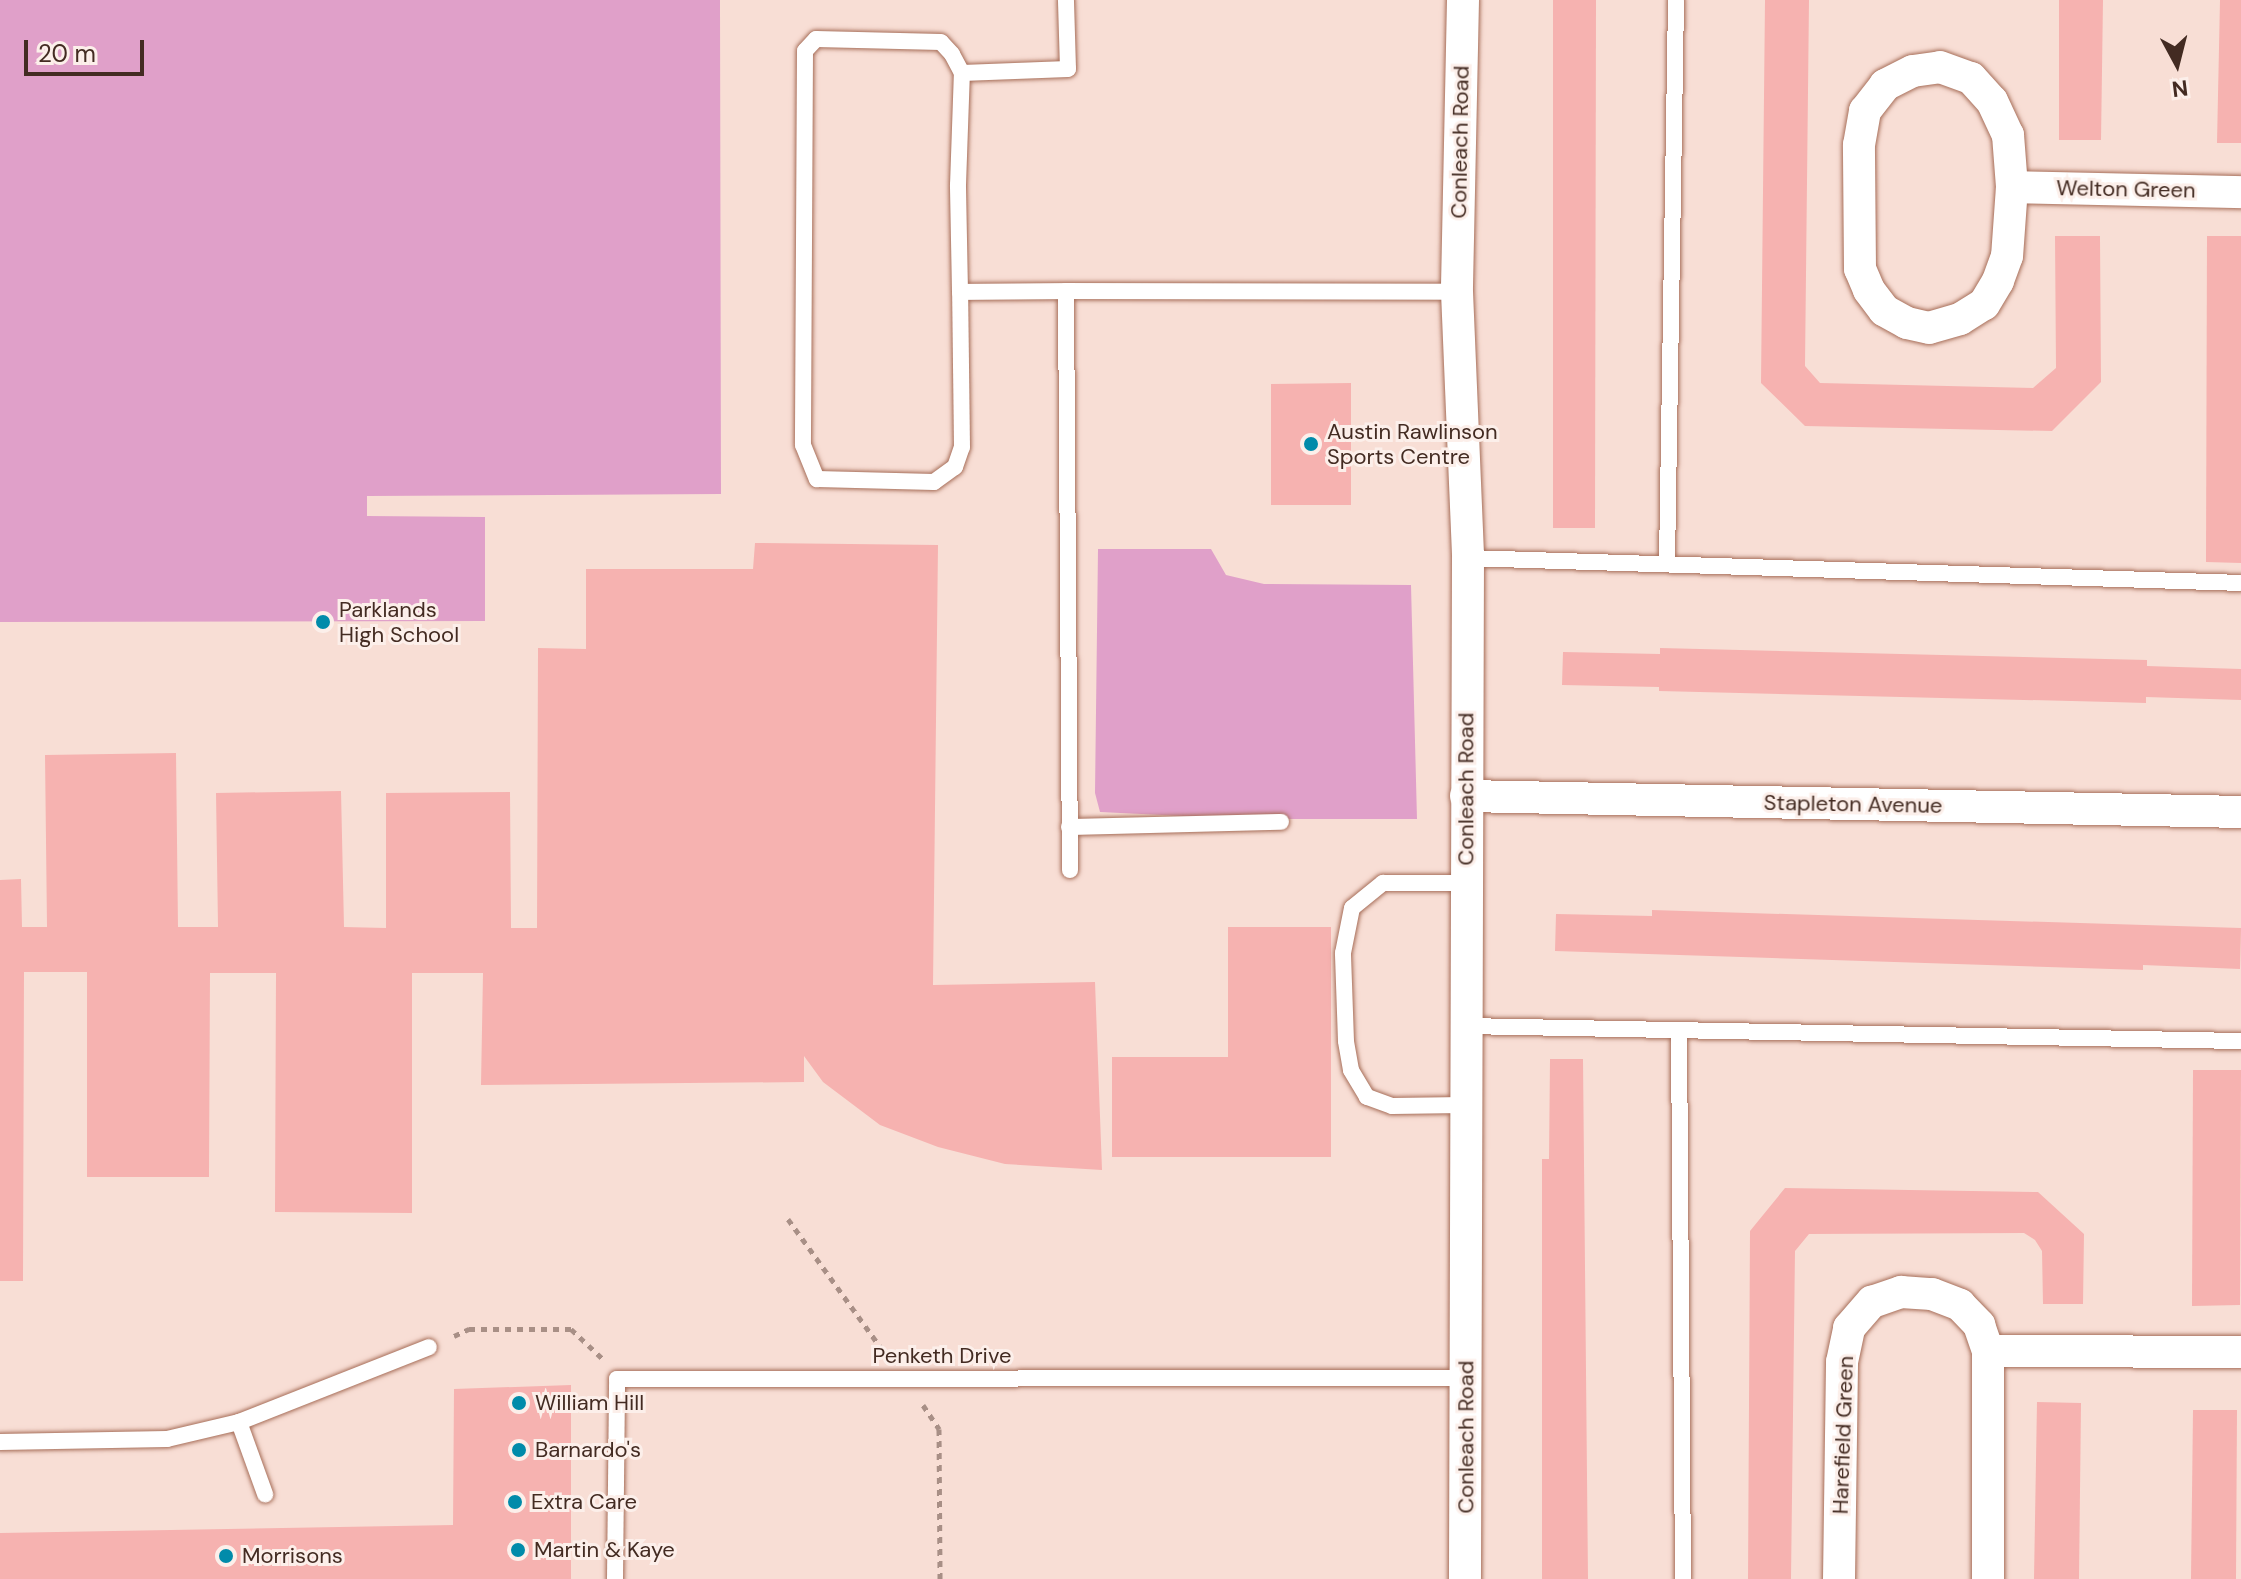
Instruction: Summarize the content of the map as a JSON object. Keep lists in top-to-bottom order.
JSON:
{
  "streets": {
    "street": [
      "Conleach Road",
      "Welton Green",
      "Stapleton Avenue",
      "Harefield Green"
    ],
    "lane": ["Penketh Drive"]
  },
  "crossings": [
    ["Conleach Road", "Stapleton Avenue"],
    ["Conleach Road", "Penketh Drive"]
  ],
  "places": [
    "Austin Rawlinson Sports Centre",
    "Parklands High School",
    "William Hill",
    "Barnardo's",
    "Extra Care",
    "Martin & Kaye",
    "Morrisons"
  ],
  "scale_bar": "20 m",
  "north": "bottom"
}
